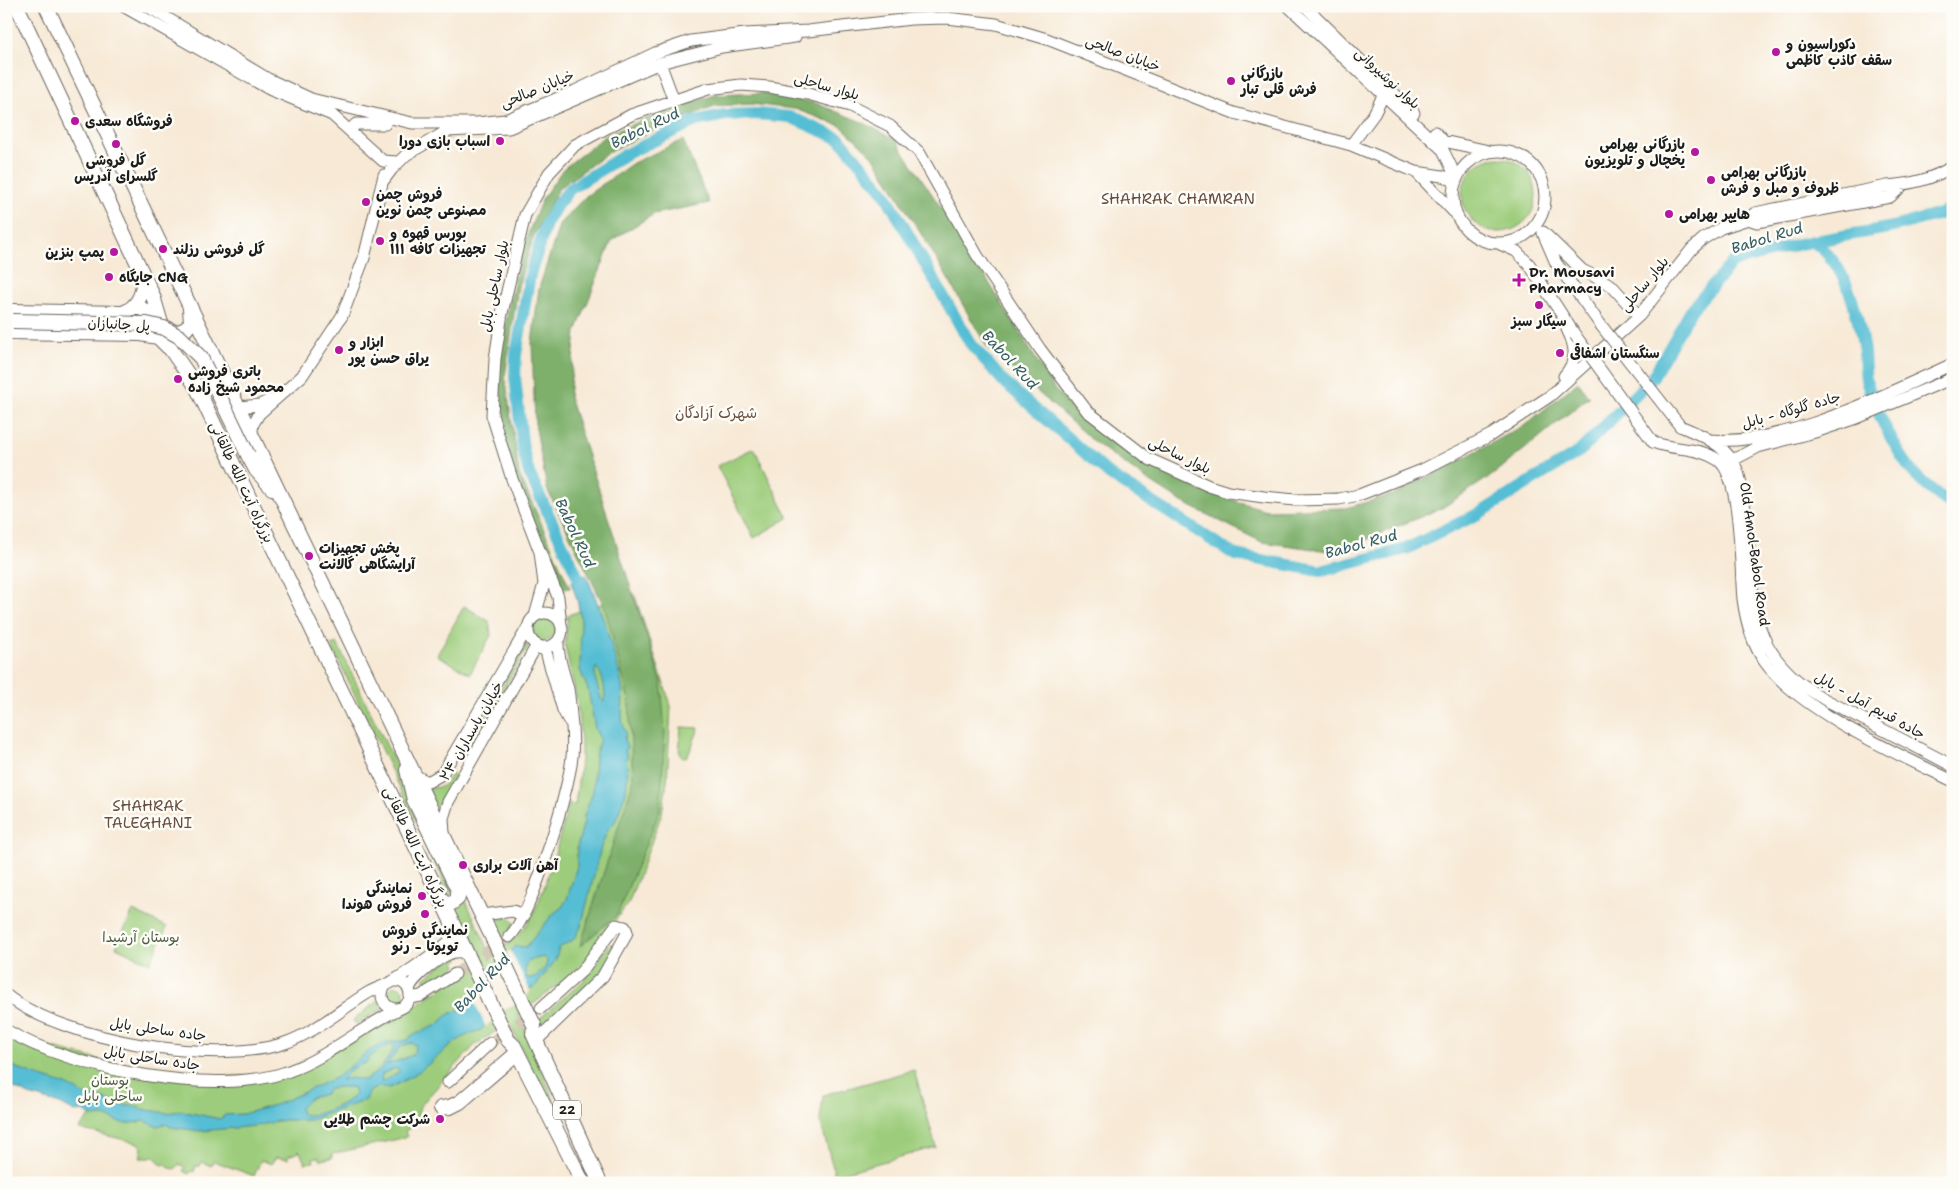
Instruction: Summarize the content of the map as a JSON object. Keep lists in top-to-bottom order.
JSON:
{
  "streets": {
    "highway": ["پل جانبازان", "بزرگراه آیت الله طالقانی", "22"],
    "main road": [
      "خيابان صالحی",
      "بلوار نوشیروانی",
      "بلوار ساحلی",
      "بلوار ساحلی بابل",
      "جاده گلوگاه - بابل",
      "Old Amol-Babol Road",
      "جاده قدیم آمل - بابل",
      "خیابان پاسداران ۲۴",
      "جاده ساحلی بایل",
      "جاده ساحلی بابل"
    ]
  },
  "crossings": [
    ["بلوار ساحلی", "بلوار ساحلی بابل"],
    ["پل جانبازان", "بزرگراه آیت الله طالقانی"],
    ["بزرگراه آیت الله طالقانی", "خیابان پاسداران ۲۴"],
    ["بزرگراه آیت الله طالقانی", "جاده ساحلی بایل"],
    ["بزرگراه آیت الله طالقانی", "22"],
    ["Old Amol-Babol Road", "جاده قدیم آمل - بابل"],
    ["جاده ساحلی بایل", "جاده ساحلی بابل"]
  ],
  "districts": ["SHAHRAK CHAMRAN", "شهرک آزادگان", "SHAHRAK TALEGHANI"],
  "water": ["Babol Rud"],
  "parks": ["بوستان آرشیدا", "بوستان ساحلی بابل"],
  "places": {
    "other": [
      "دکوراسیون و سقف کاذب کاظمی",
      "بازرگانی فرش قلی تبار",
      "فروشگاه سعدی",
      "اسباب بازی دورا",
      "گل فروشی گلسرای آدریس",
      "بازرگانی بهرامی یخچال و تلویزیون",
      "بازرگانی بهرامی ظروف و مبل و فرش",
      "فروش چمن مصنوعی چمن نوین",
      "هایپر بهرامی",
      "بورس قهوه و تجهیزات کافه ۱۱۱",
      "گل فروشی رزلند",
      "پمپ بنزین",
      "جایگاه CNG",
      "سیگار سبز",
      "ابزار و یراق حسن پور",
      "سنگستان اشفاقی",
      "باتری فروشی محمود شیخ زاده",
      "پخش تجهیزات آرایشگاهی گالانت",
      "آهن آلات براری",
      "نمایندگی فروش هوندا",
      "نمایندگی فروش تویوتا - رنو",
      "شرکت چشم طلایی"
    ],
    "health": ["Dr. Mousavi Pharmacy"]
  }
}
